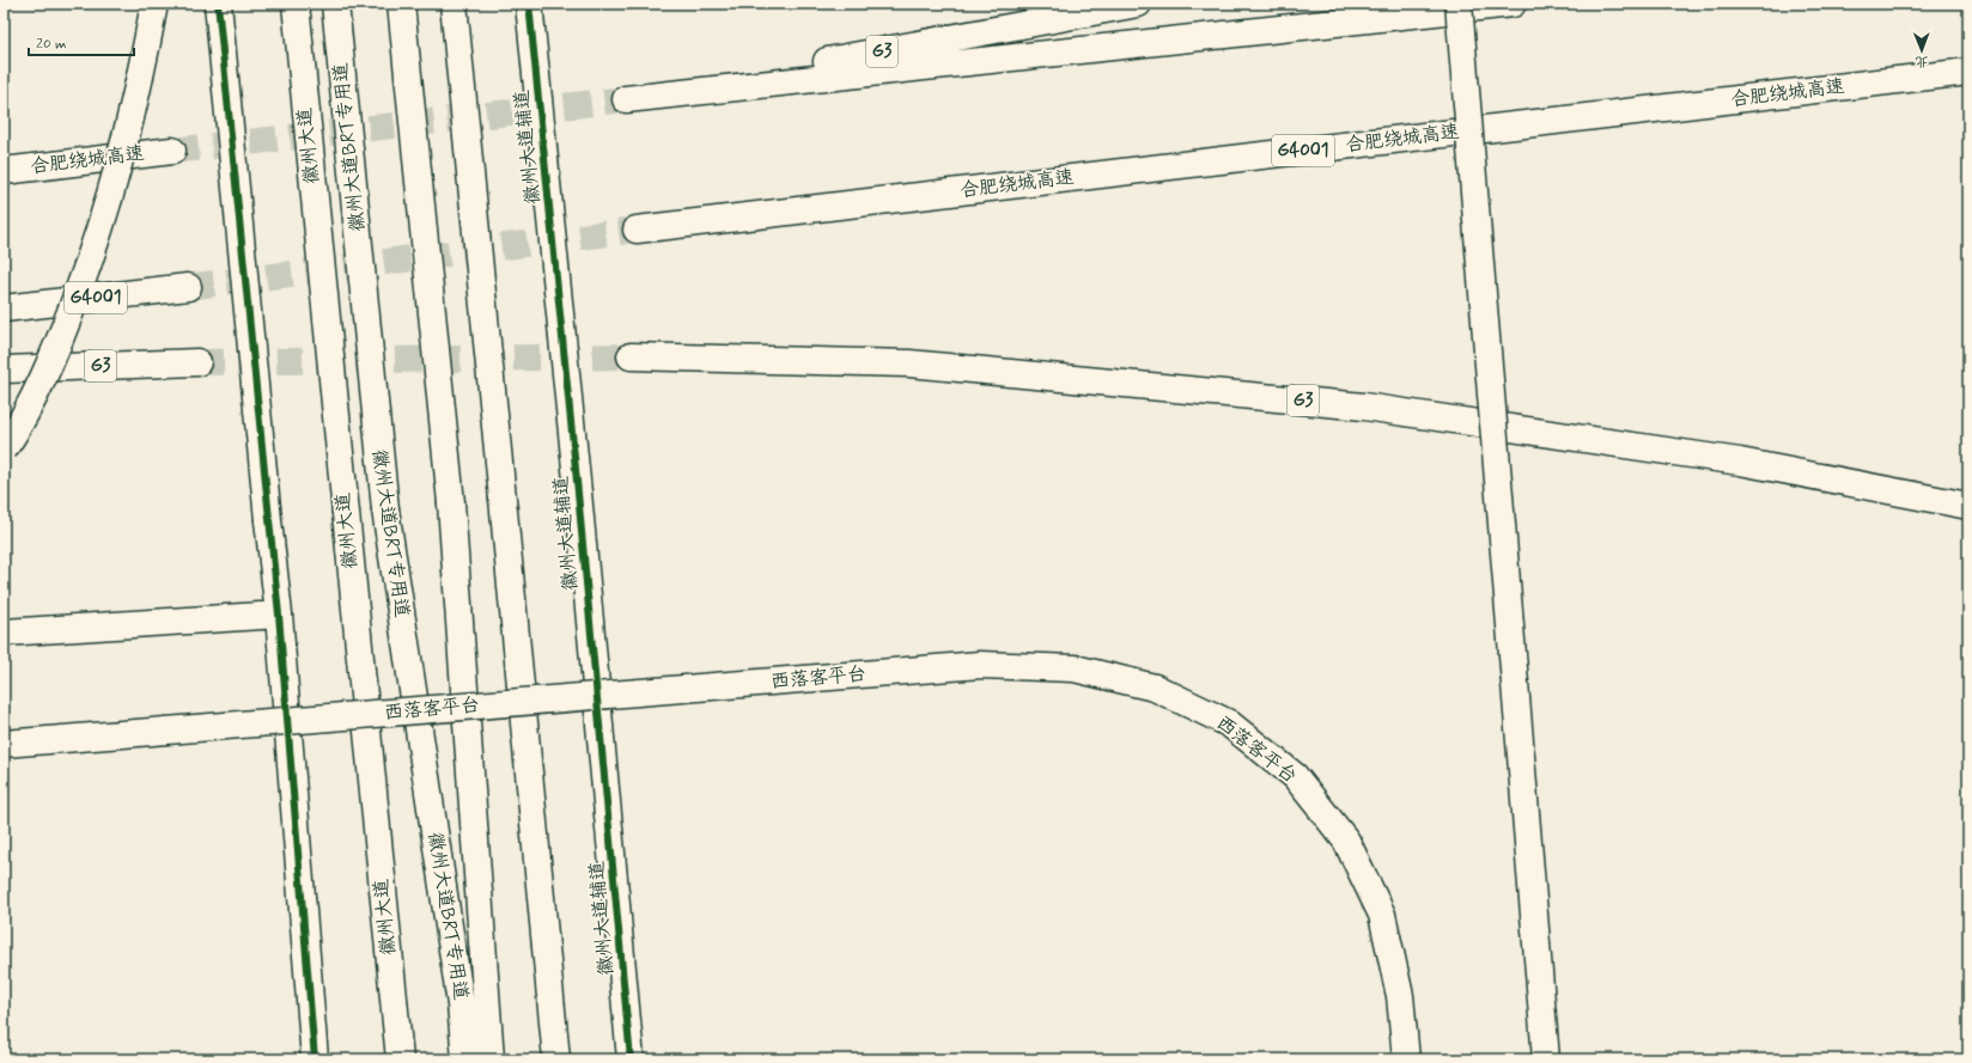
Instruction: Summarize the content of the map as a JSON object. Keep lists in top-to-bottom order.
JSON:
{
  "streets": {
    "main road": [
      "G3",
      "合肥绕城高速",
      "徽州大道",
      "徽州大道BRT专用道",
      "徽州大道辅道",
      "G4001",
      "西落客平台"
    ]
  },
  "scale_bar": "20 m",
  "north": "bottom"
}
